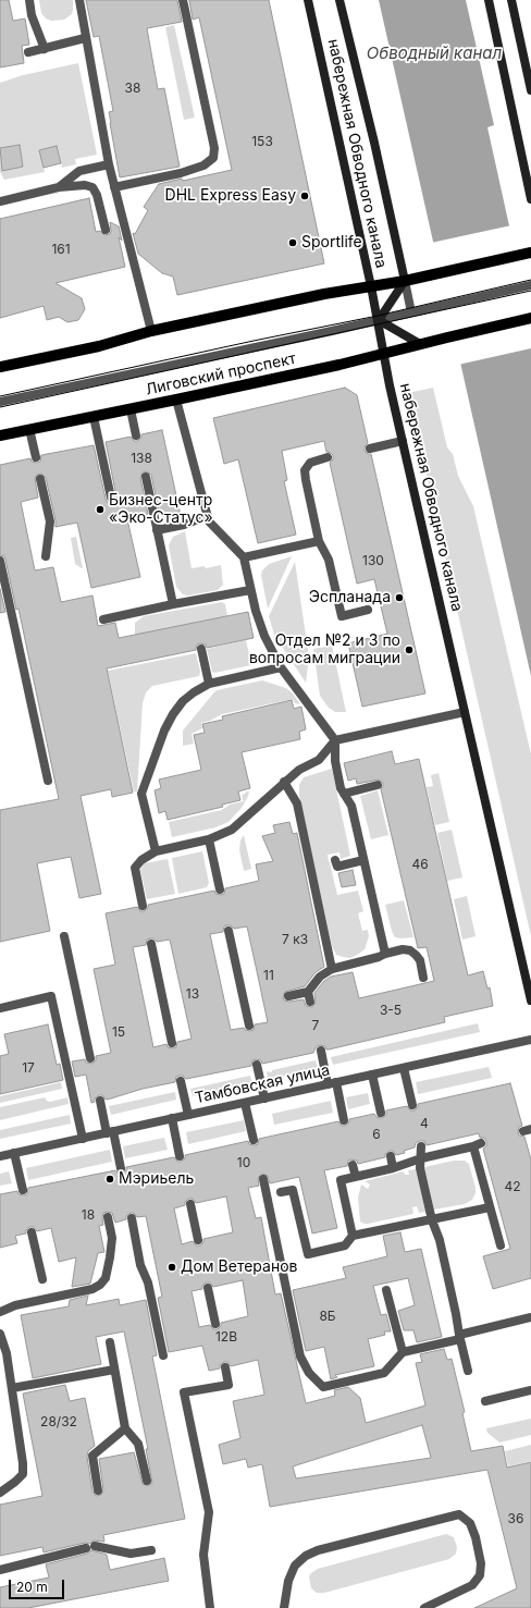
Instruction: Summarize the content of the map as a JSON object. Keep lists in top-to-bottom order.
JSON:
{
  "streets": {
    "main road": ["набережная Обводного канала", "Лиговский проспект"],
    "street": ["Тамбовская улица"]
  },
  "crossings": [
    ["набережная Обводного канала", "Лиговский проспект"]
  ],
  "water": ["Обводный канал"],
  "places": [
    "DHL Express Easy",
    "Sportlife",
    "Бизнес-центр «Эко-Статус»",
    "Эспланада",
    "Отдел №2 и 3 по вопросам миграции",
    "Мэриьель",
    "Дом Ветеранов"
  ],
  "house_numbers": [
    "38",
    "153",
    "161",
    "138",
    "130",
    "46",
    "7 к3",
    "11",
    "13",
    "3-5",
    "7",
    "15",
    "17",
    "4",
    "6",
    "10",
    "42",
    "18",
    "8Б",
    "12В",
    "28/32",
    "36"
  ],
  "scale_bar": "20 m"
}
